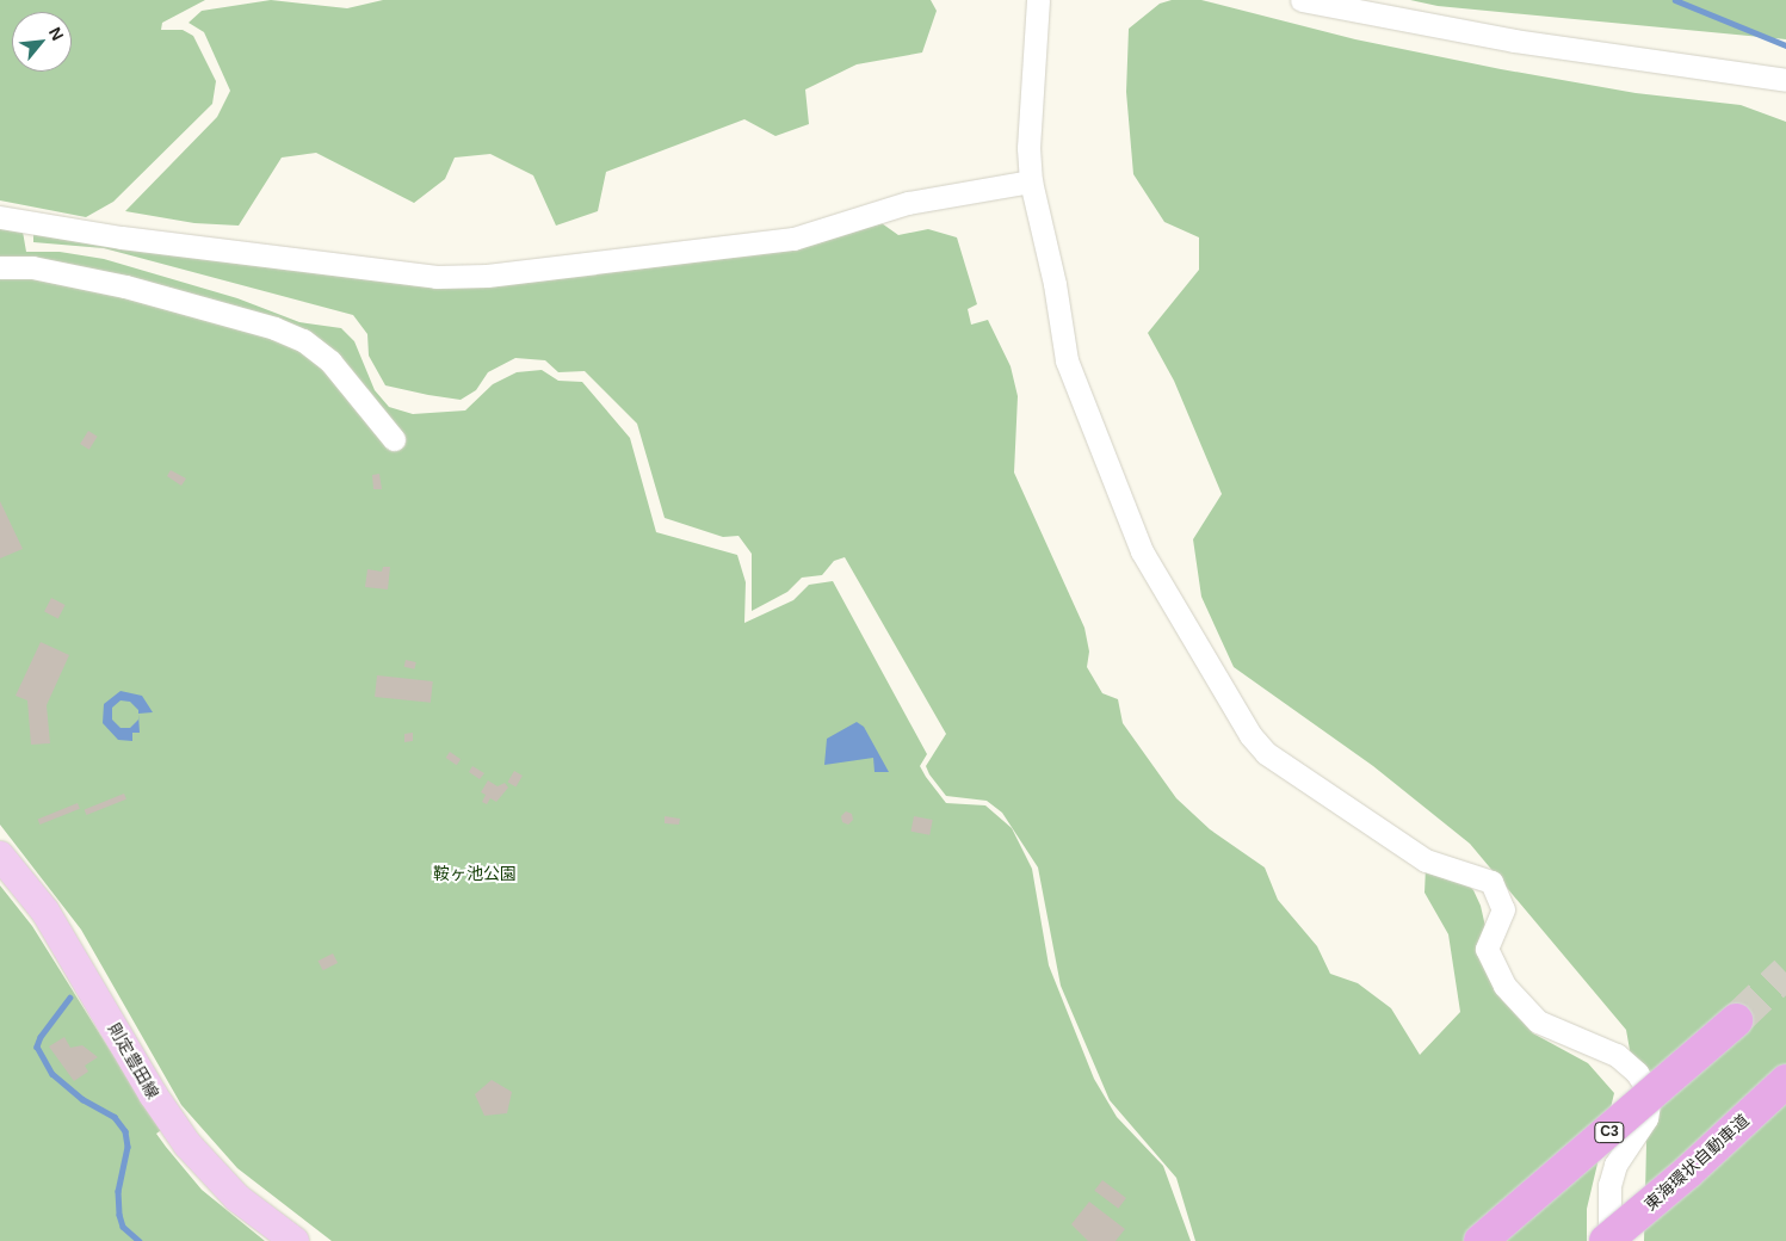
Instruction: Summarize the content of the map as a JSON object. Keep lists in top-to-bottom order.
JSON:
{
  "streets": {
    "highway": ["C3", "東海環状自動車道"],
    "main road": ["則定豊田線"]
  },
  "parks": ["鞍ヶ池公園"],
  "north": "top right"
}
